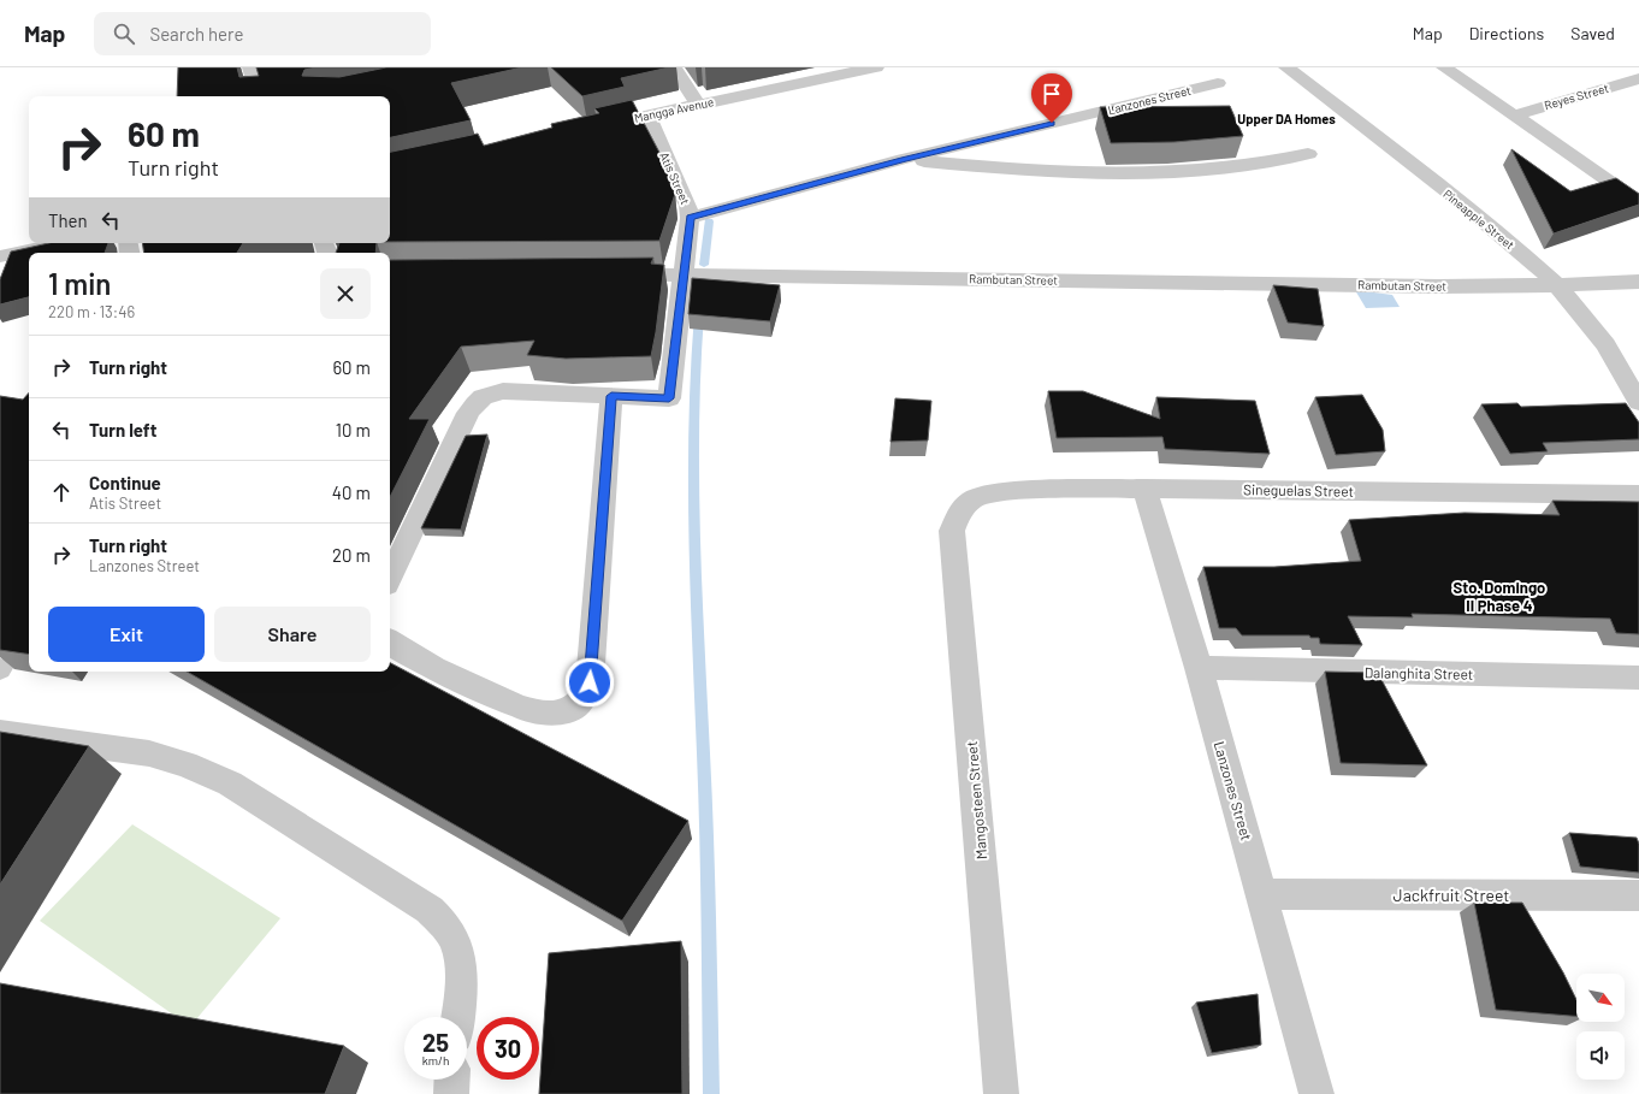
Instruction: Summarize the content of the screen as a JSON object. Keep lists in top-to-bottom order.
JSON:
{
  "streets": {
    "street": [
      "Reyes Street",
      "Lanzones Street",
      "Mangga Avenue",
      "Atis Street",
      "Pineapple Street",
      "Rambutan Street",
      "Sineguelas Street",
      "Dalanghita Street",
      "Mangosteen Street",
      "Jackfruit Street"
    ]
  },
  "crossings": [
    ["Lanzones Street", "Atis Street"],
    ["Lanzones Street", "Sineguelas Street"],
    ["Lanzones Street", "Dalanghita Street"],
    ["Lanzones Street", "Jackfruit Street"],
    ["Mangga Avenue", "Atis Street"],
    ["Atis Street", "Rambutan Street"],
    ["Pineapple Street", "Rambutan Street"],
    ["Sineguelas Street", "Mangosteen Street"]
  ],
  "districts": ["Upper DA Homes", "Sto. Domingo II Phase 4"],
  "north": "bottom right",
  "page": {
    "header": "Map",
    "search": "Search here",
    "nav": ["Map", "Directions", "Saved"],
    "turn": ["60 m", "Turn right"],
    "then": "Then",
    "heading": ["1 min", "220 m · 13:46"],
    "list": [
      {
        "name": "Turn right",
        "value": "60 m"
      },
      {
        "name": "Turn left",
        "value": "10 m"
      },
      {
        "name": "Continue",
        "note": "Atis Street",
        "value": "40 m"
      },
      {
        "name": "Turn right",
        "note": "Lanzones Street",
        "value": "20 m"
      }
    ],
    "buttons": ["Exit", "Share"],
    "speed": "25 km/h",
    "limit": "30"
  }
}
